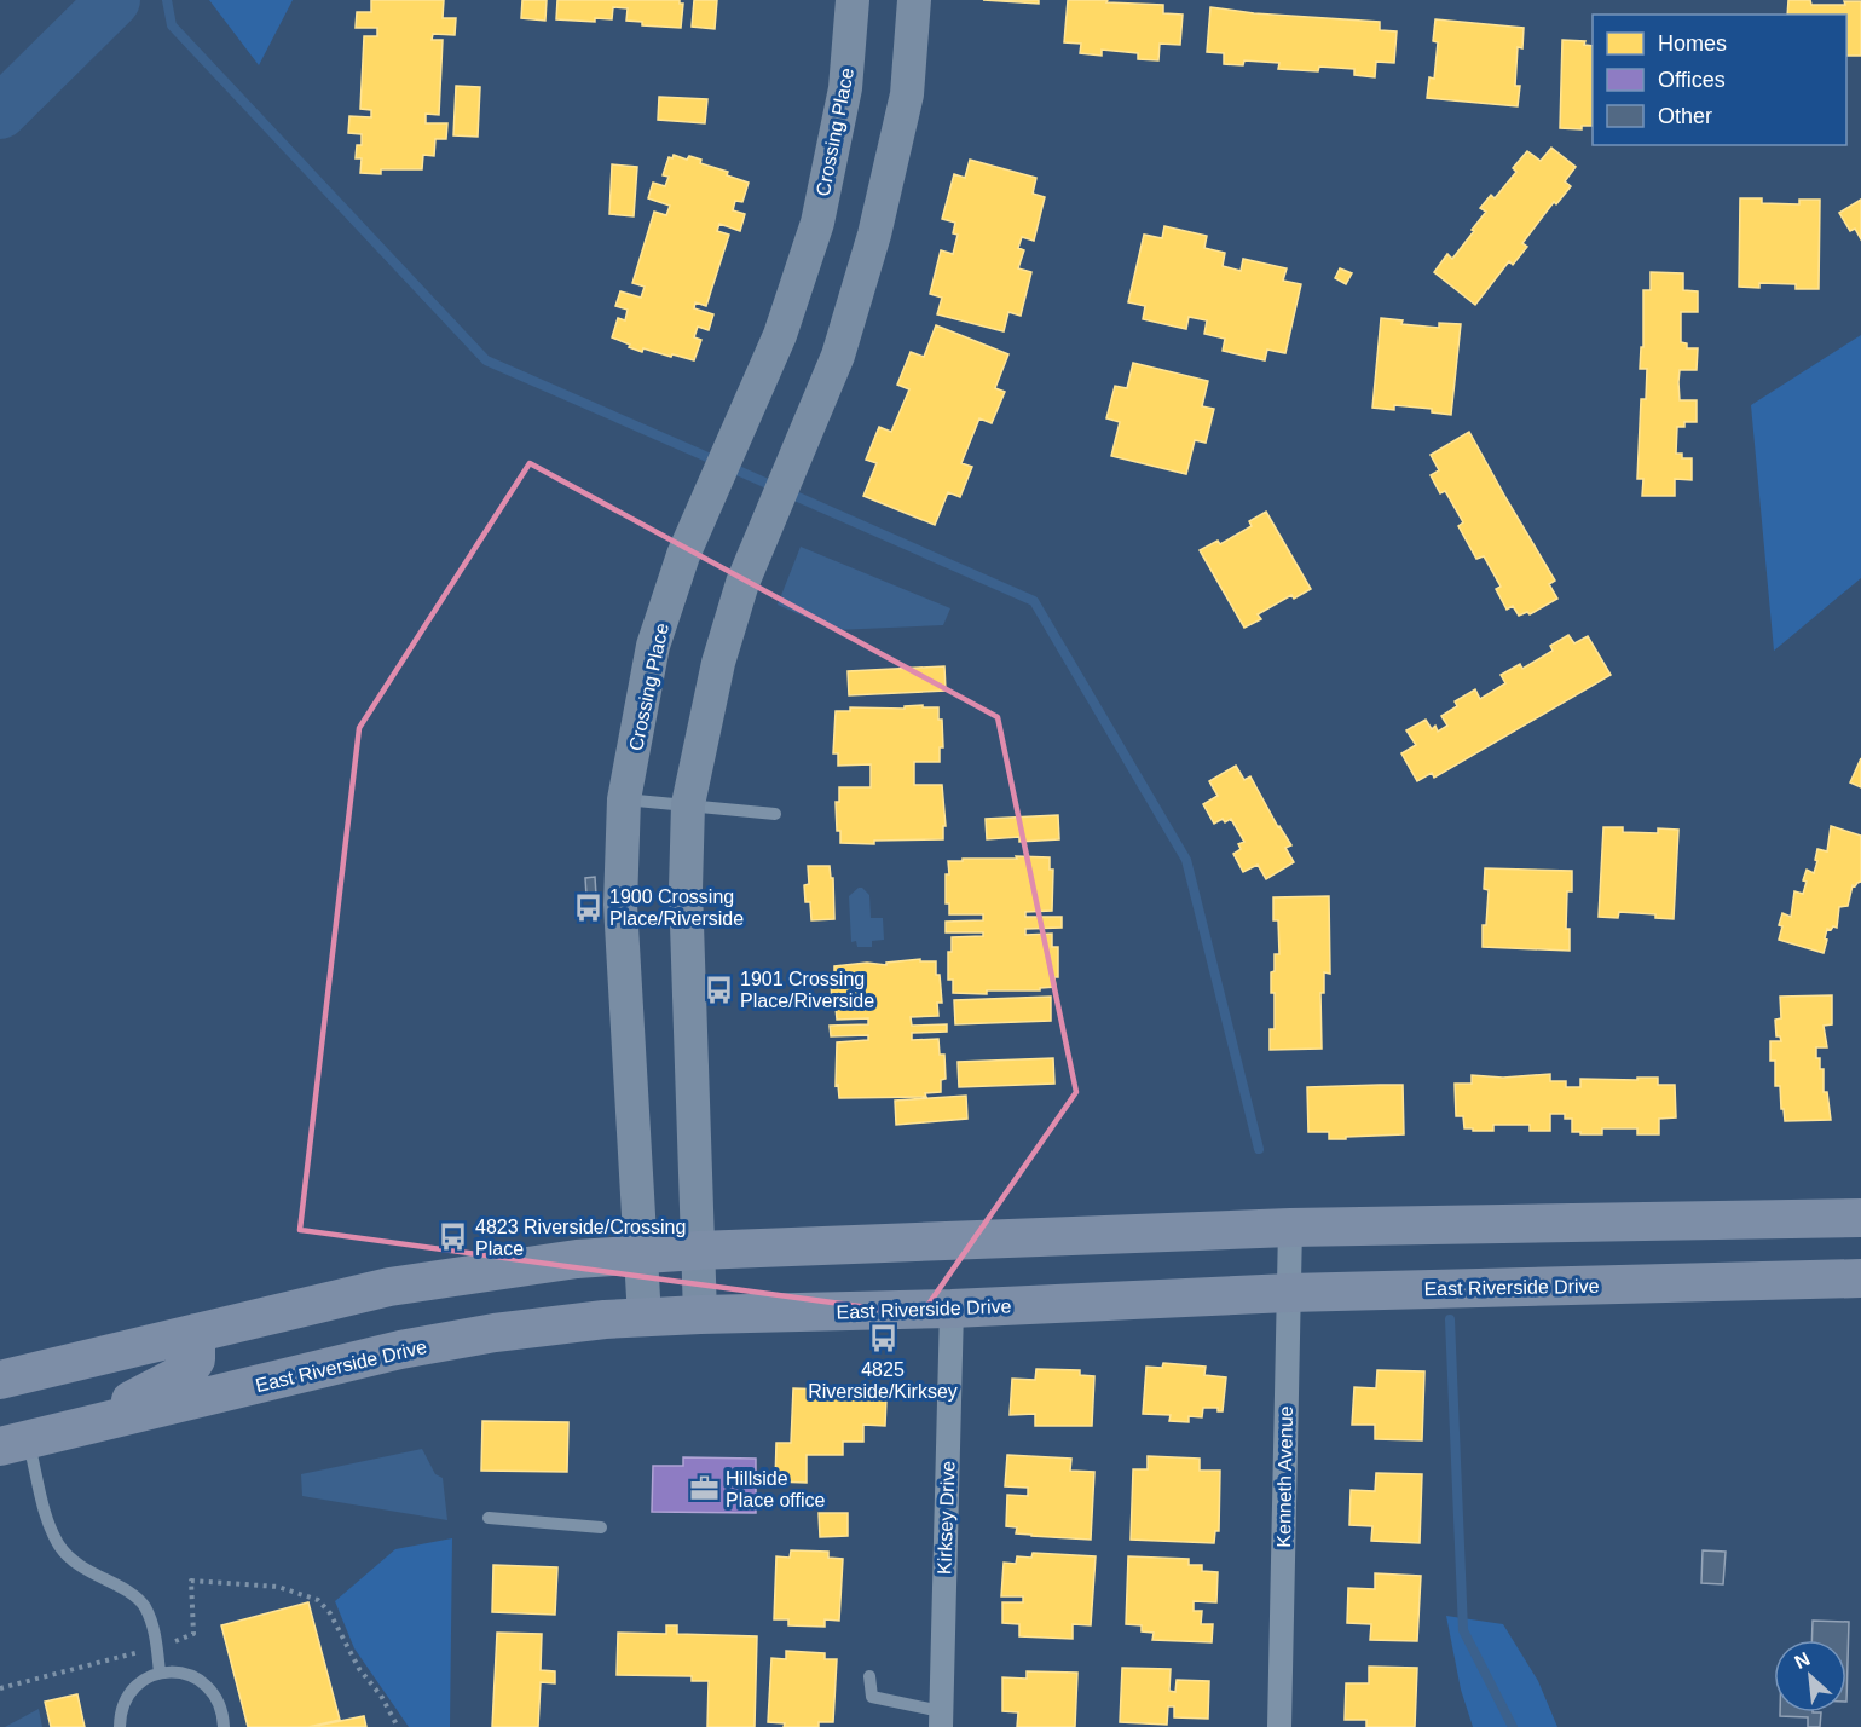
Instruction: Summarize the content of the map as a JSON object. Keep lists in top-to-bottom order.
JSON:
{
  "streets": {
    "main road": ["East Riverside Drive"],
    "street": ["Crossing Place", "Kenneth Avenue", "Kirksey Drive"]
  },
  "crossings": [
    ["Crossing Place", "East Riverside Drive"],
    ["East Riverside Drive", "Kenneth Avenue"],
    ["East Riverside Drive", "Kirksey Drive"]
  ],
  "places": {
    "bus stop": [
      "1900 Crossing Place/Riverside",
      "1901 Crossing Place/Riverside",
      "4823 Riverside/Crossing Place",
      "4825 Riverside/Kirksey"
    ],
    "office": ["Hillside Place office"]
  },
  "legend": ["Homes", "Offices", "Other"],
  "north": "top left"
}
